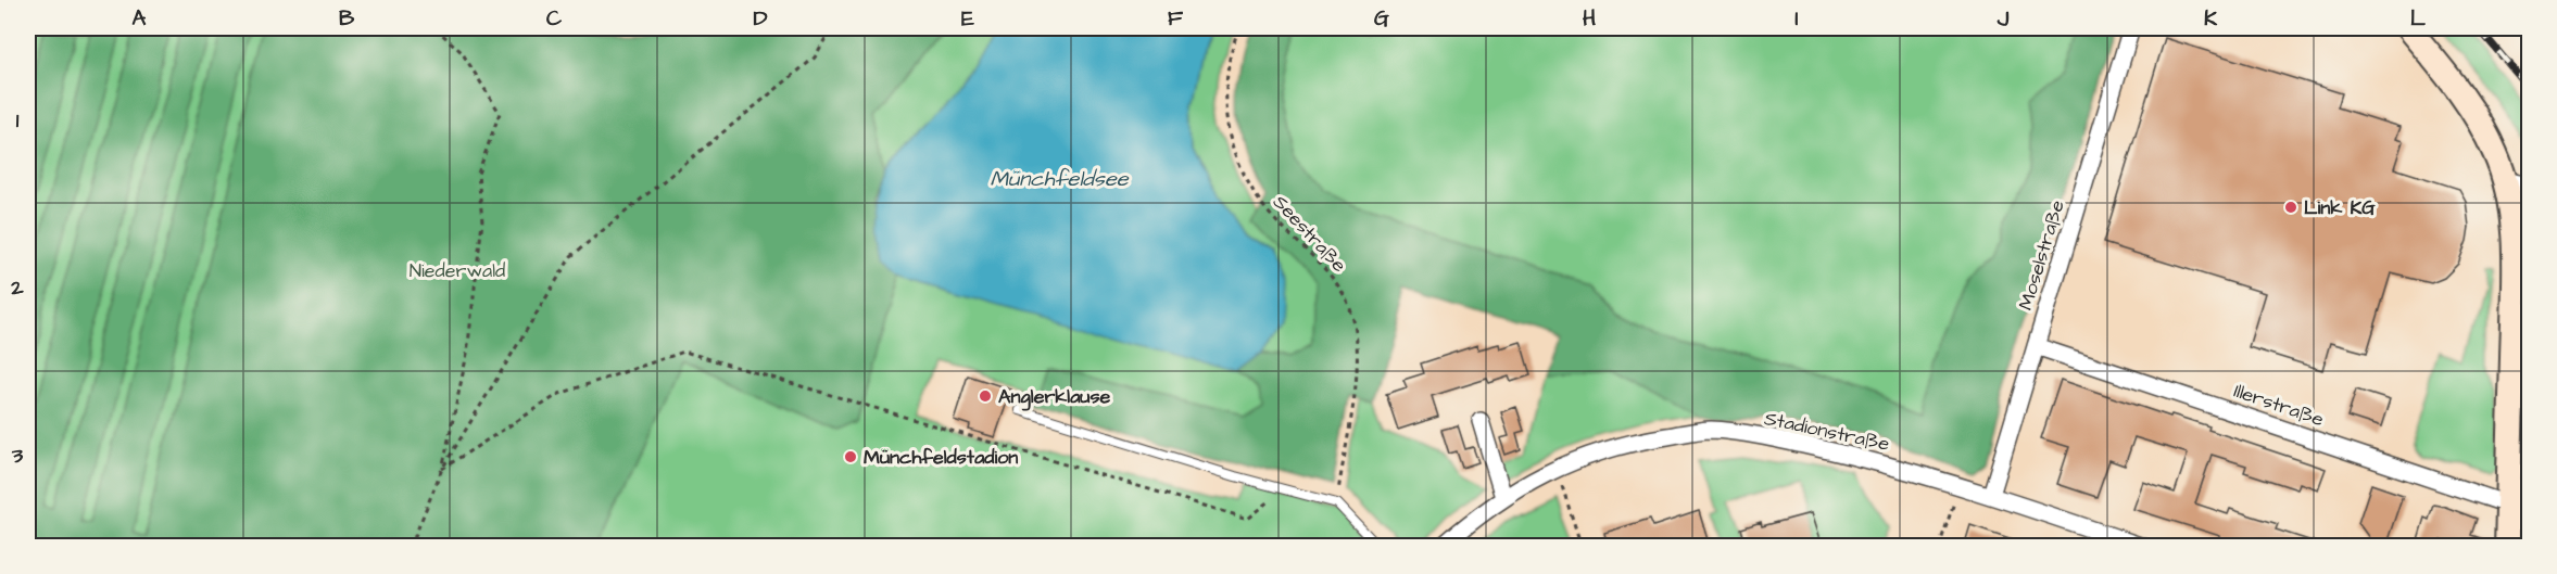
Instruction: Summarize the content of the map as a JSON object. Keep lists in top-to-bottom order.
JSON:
{
  "streets": {
    "street": ["Moselstraße", "Illerstraße", "Stadionstraße"],
    "path": ["Seestraße"]
  },
  "crossings": [
    ["Moselstraße", "Illerstraße"],
    ["Moselstraße", "Stadionstraße"]
  ],
  "water": ["Münchfeldsee"],
  "parks": ["Niederwald"],
  "places": ["Link KG", "Anglerklause", "Münchfeldstadion"],
  "grid": {
    "columns": [
      "A",
      "B",
      "C",
      "D",
      "E",
      "F",
      "G",
      "H",
      "I",
      "J",
      "K",
      "L"
    ],
    "rows": ["1", "2", "3"]
  }
}
